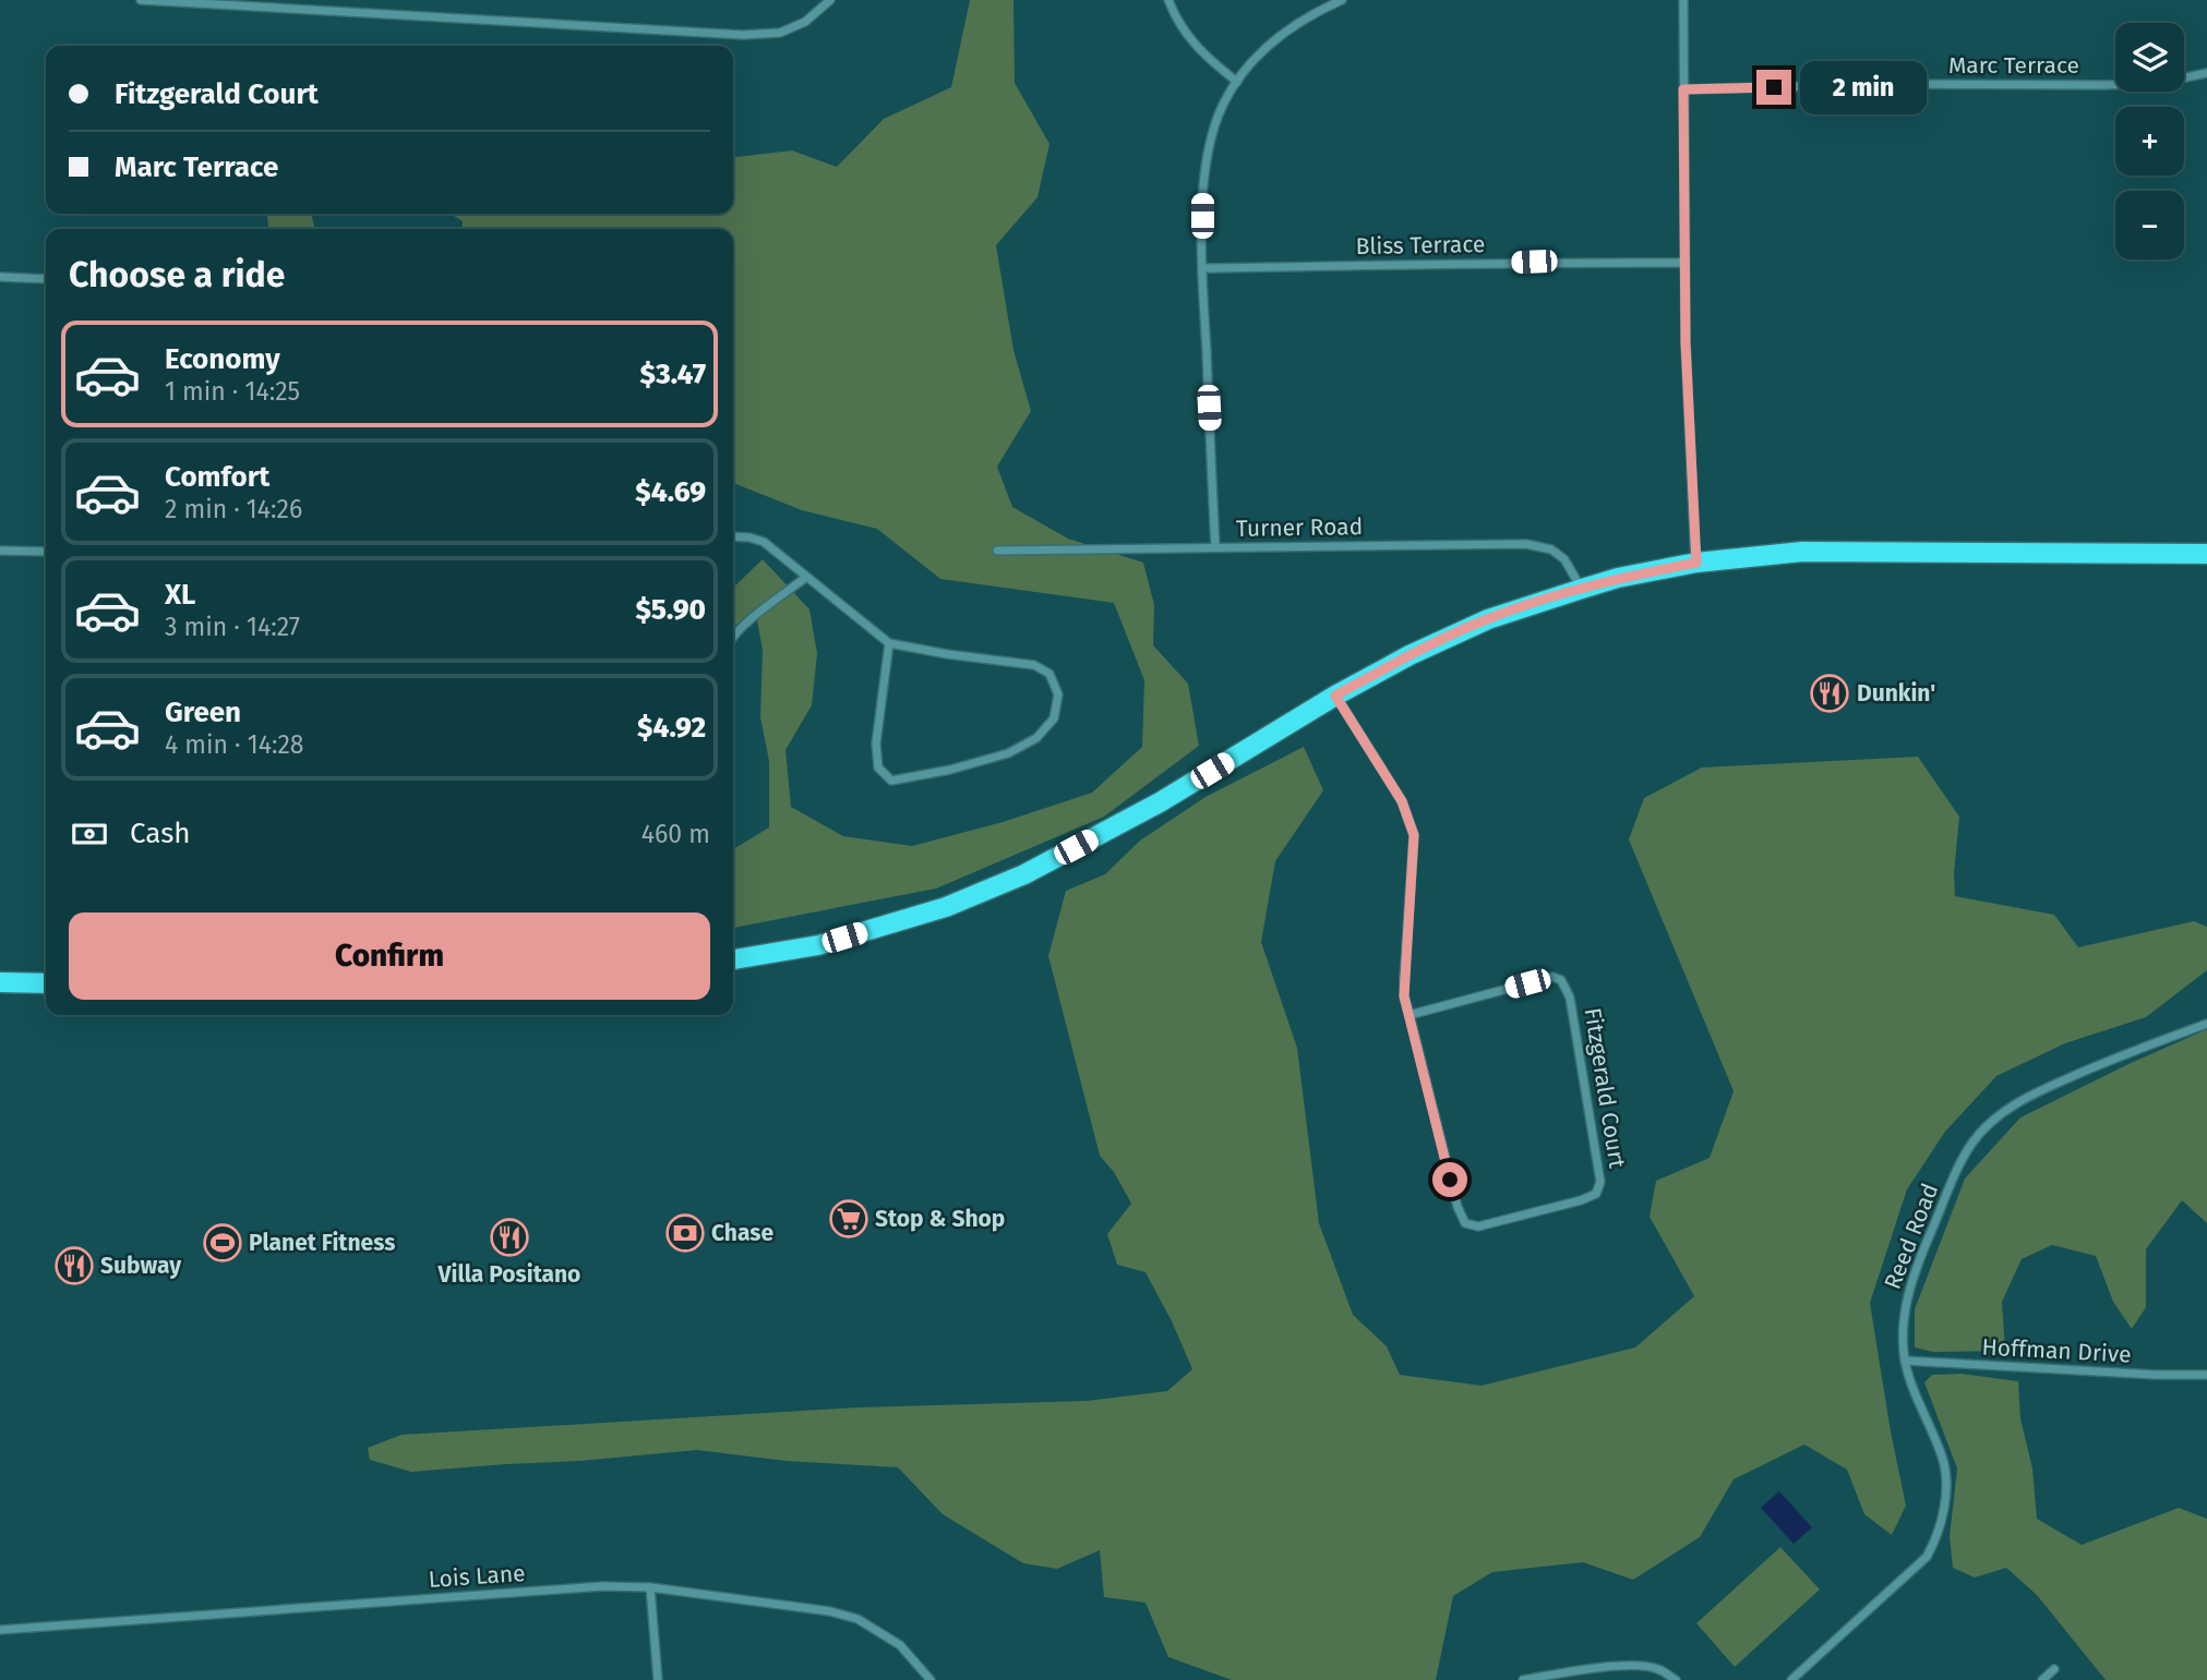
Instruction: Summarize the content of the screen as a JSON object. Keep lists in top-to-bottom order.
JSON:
{
  "streets": {
    "street": [
      "Marc Terrace",
      "Bliss Terrace",
      "Turner Road",
      "Fitzgerald Court",
      "Reed Road",
      "Hoffman Drive",
      "Lois Lane"
    ]
  },
  "crossings": [
    ["Reed Road", "Hoffman Drive"]
  ],
  "places": {
    "restaurant": ["Dunkin'", "Villa Positano", "Subway"],
    "supermarket": ["Stop & Shop"],
    "bank": ["Chase"],
    "sports": ["Planet Fitness"]
  },
  "page": {
    "map_buttons": ["+", "−"],
    "banner": ["Fitzgerald Court", "Marc Terrace"],
    "bubble": "2 min",
    "heading": "Choose a ride",
    "list": [
      {
        "name": "Economy",
        "note": "1 min · 14:25",
        "value": "$3.47"
      },
      {
        "name": "Comfort",
        "note": "2 min · 14:26",
        "value": "$4.69"
      },
      {
        "name": "XL",
        "note": "3 min · 14:27",
        "value": "$5.90"
      },
      {
        "name": "Green",
        "note": "4 min · 14:28",
        "value": "$4.92"
      }
    ],
    "pay": ["Cash", "460 m"],
    "buttons": "Confirm"
  }
}
